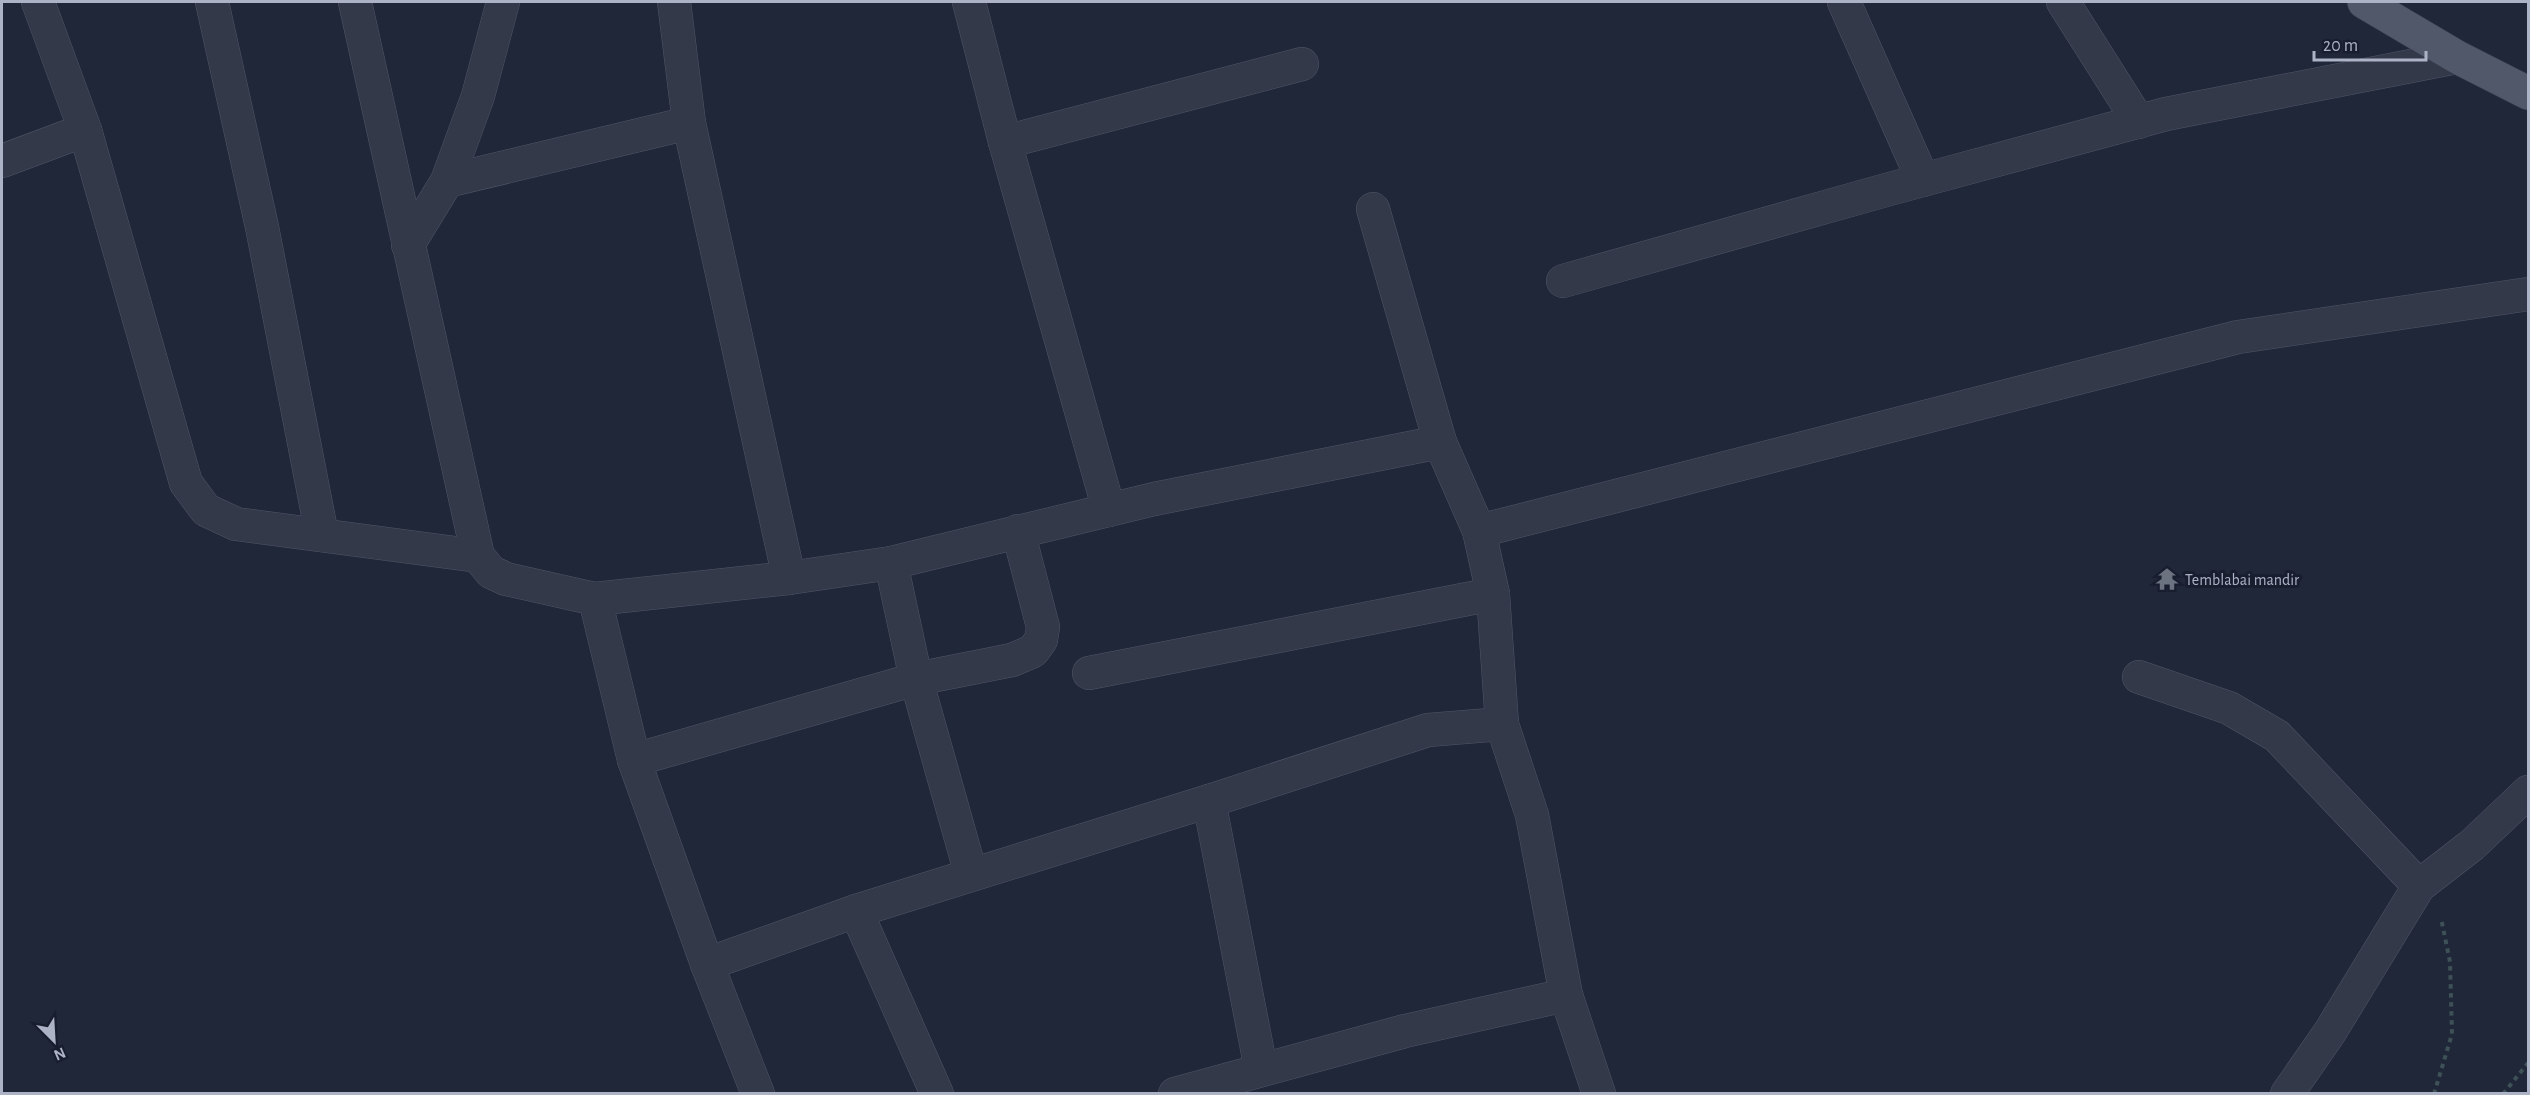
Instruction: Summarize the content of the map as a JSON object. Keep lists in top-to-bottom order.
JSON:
{
  "places": {
    "temple": ["Temblabai mandir"]
  },
  "scale_bar": "20 m",
  "north": "bottom right"
}
